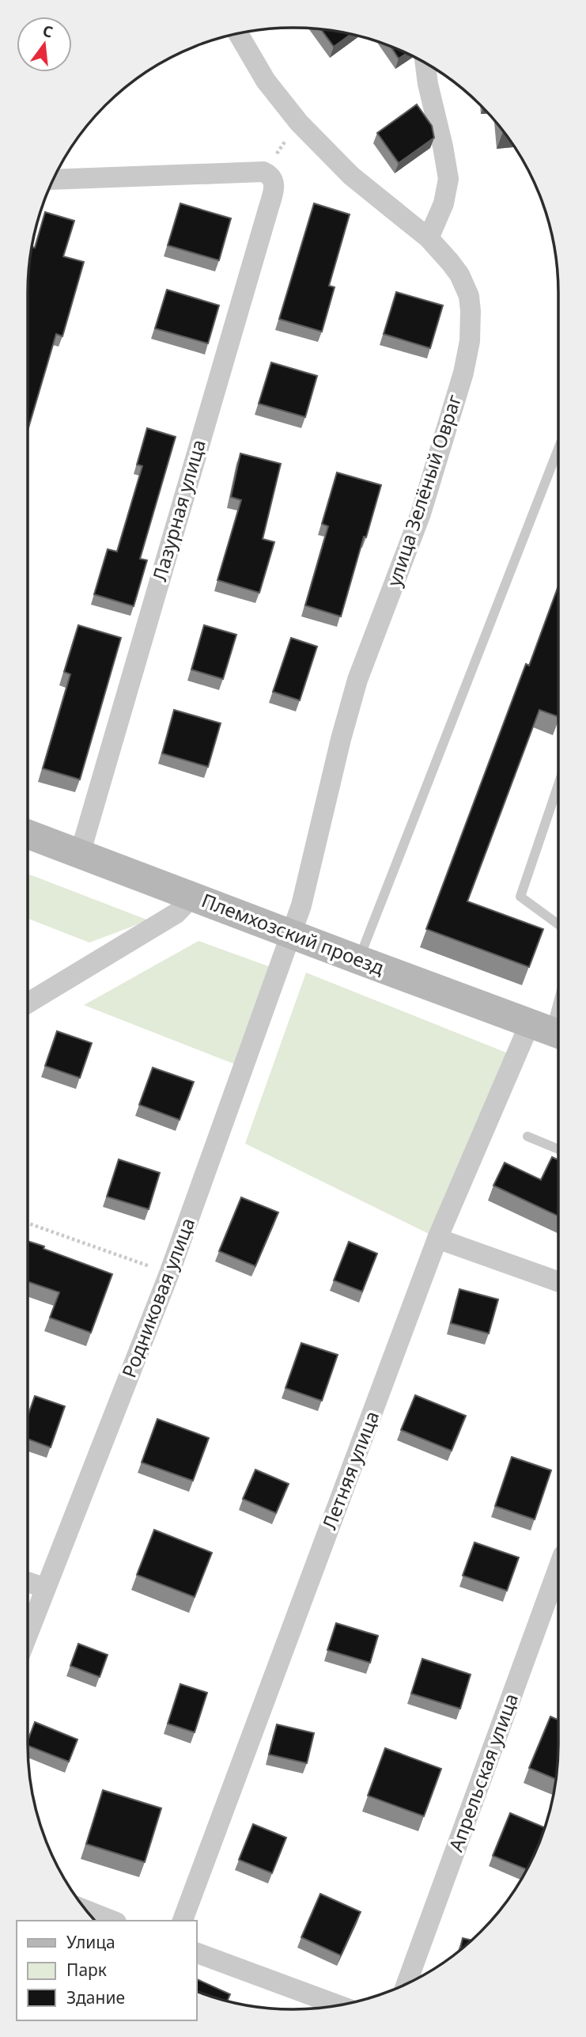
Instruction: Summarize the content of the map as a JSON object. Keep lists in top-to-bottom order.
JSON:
{
  "streets": {
    "main road": ["Племхозский проезд"],
    "street": [
      "улица Зелёный Овраг",
      "Лазурная улица",
      "Родниковая улица",
      "Летняя улица",
      "Апрельская улица"
    ]
  },
  "crossings": [
    ["улица Зелёный Овраг", "Племхозский проезд"],
    ["улица Зелёный Овраг", "Родниковая улица"],
    ["Лазурная улица", "Племхозский проезд"],
    ["Племхозский проезд", "Родниковая улица"],
    ["Племхозский проезд", "Летняя улица"]
  ],
  "legend": ["Улица", "Парк", "Здание"],
  "north": "top"
}
